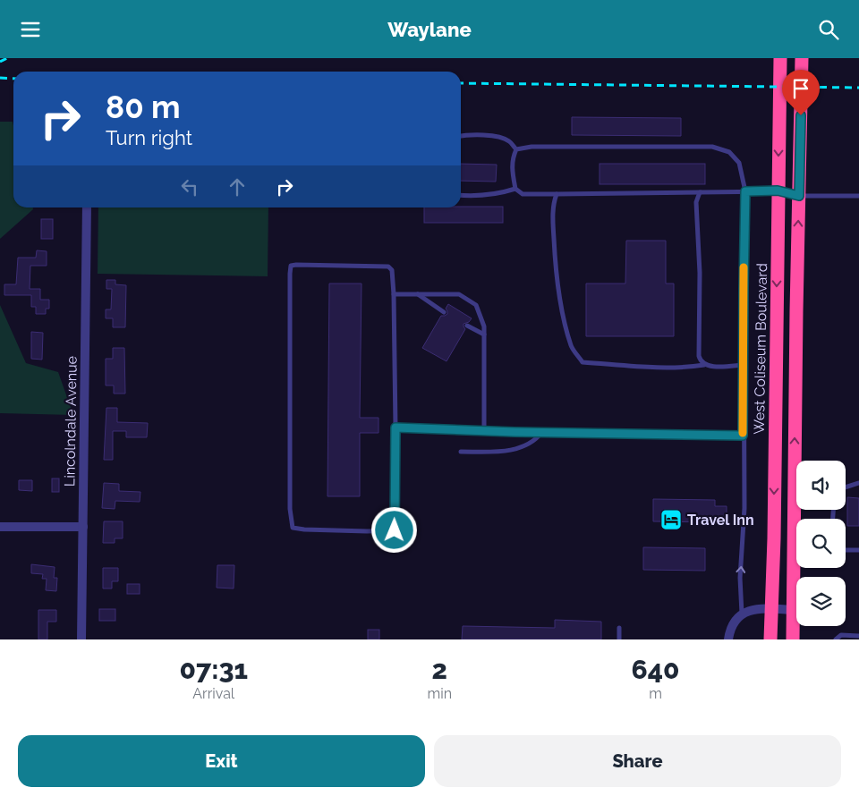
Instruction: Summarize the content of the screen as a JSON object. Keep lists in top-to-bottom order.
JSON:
{
  "streets": {
    "highway": ["West Coliseum Boulevard"],
    "street": ["Lincolndale Avenue"]
  },
  "places": {
    "hotel": ["Travel Inn"]
  },
  "page": {
    "header": "Waylane",
    "turn": ["80 m", "Turn right"],
    "eta": [
      "07:31",
      "Arrival",
      "2",
      "min",
      "640",
      "m"
    ],
    "buttons": ["Exit", "Share"]
  }
}
